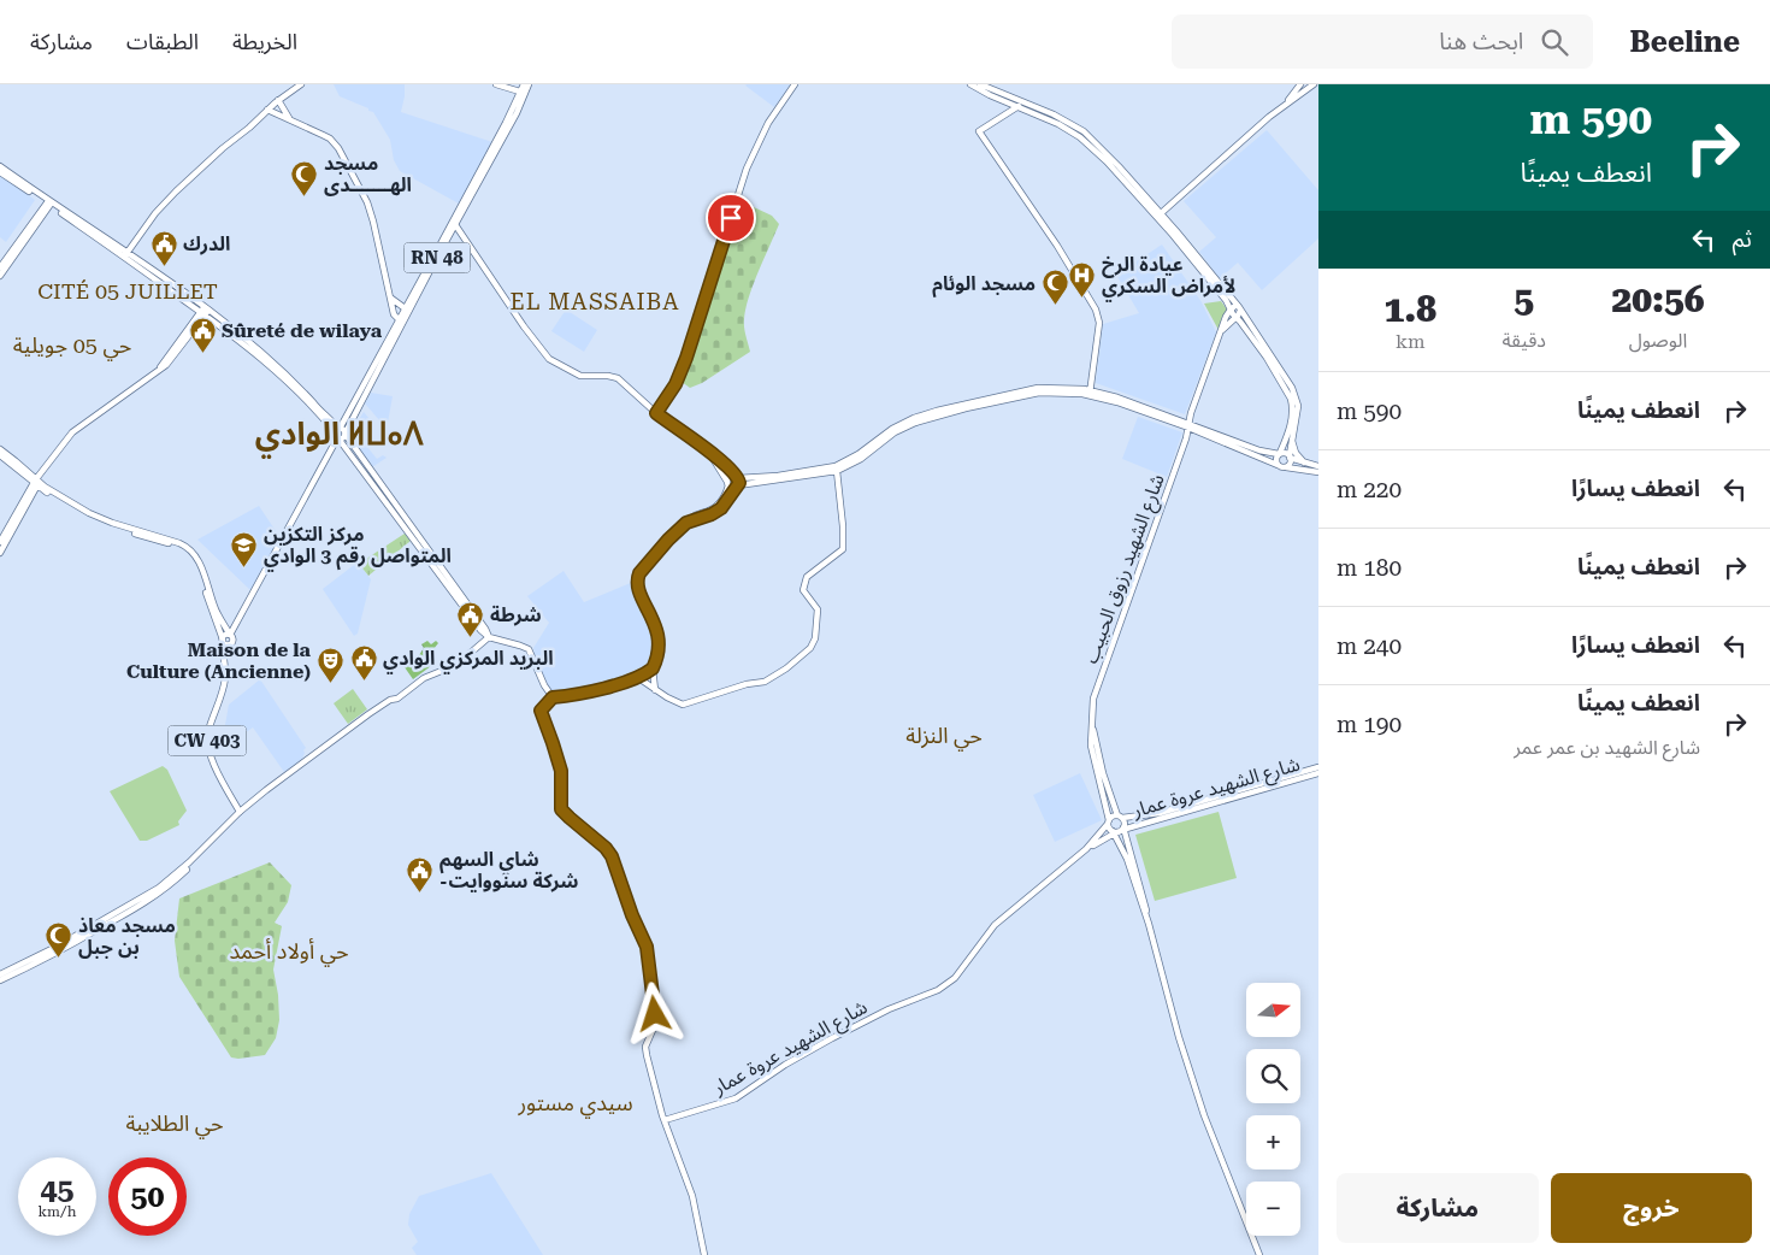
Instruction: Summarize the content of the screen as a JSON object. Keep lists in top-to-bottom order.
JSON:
{
  "streets": {
    "main road": [
      "RN 48",
      "شارع الشهيد رزوق الحبيب",
      "CW 403",
      "شارع الشهيد عروة عمار"
    ]
  },
  "crossings": [
    ["شارع الشهيد رزوق الحبيب", "شارع الشهيد عروة عمار"]
  ],
  "districts": [
    "CITÉ 05 JUILLET",
    "EL MASSAIBA",
    "حي 05 جويلية",
    "الوادي ⵍⵡⴰⴷ",
    "حي النزلة",
    "حي أولاد أحمد",
    "سيدي مستور",
    "حي الطلايبة"
  ],
  "places": {
    "mosque": ["مسجد الهـــــــدى", "مسجد الوئام", "مسجد معاذ بن جبل"],
    "public building": [
      "الدرك",
      "Sûreté de wilaya",
      "شرطة",
      "البريد المركزي الوادي",
      "شاي السهم -شركة سنووايت"
    ],
    "hospital": ["عيادة الرخ لأمراض السكري"],
    "school or university": ["مركز التكزين المتواصل رقم 3 الوادي"],
    "theatre": ["Maison de la Culture (Ancienne)"]
  },
  "north": "right",
  "page": {
    "header": "Beeline",
    "search": "ابحث هنا",
    "nav": ["الخريطة", "الطبقات", "مشاركة"],
    "turn": ["590 m", "انعطف يمينًا"],
    "then": "ثم",
    "eta": [
      "20:56",
      "الوصول",
      "5",
      "دقيقة",
      "1.8",
      "km"
    ],
    "list": [
      {
        "name": "انعطف يمينًا",
        "value": "590 m"
      },
      {
        "name": "انعطف يسارًا",
        "value": "220 m"
      },
      {
        "name": "انعطف يمينًا",
        "value": "180 m"
      },
      {
        "name": "انعطف يسارًا",
        "value": "240 m"
      },
      {
        "name": "انعطف يمينًا",
        "note": "شارع الشهيد بن عمر عمر",
        "value": "190 m"
      }
    ],
    "map_buttons": ["+", "−"],
    "speed": "45 km/h",
    "limit": "50",
    "buttons": ["خروج", "مشاركة"]
  }
}
